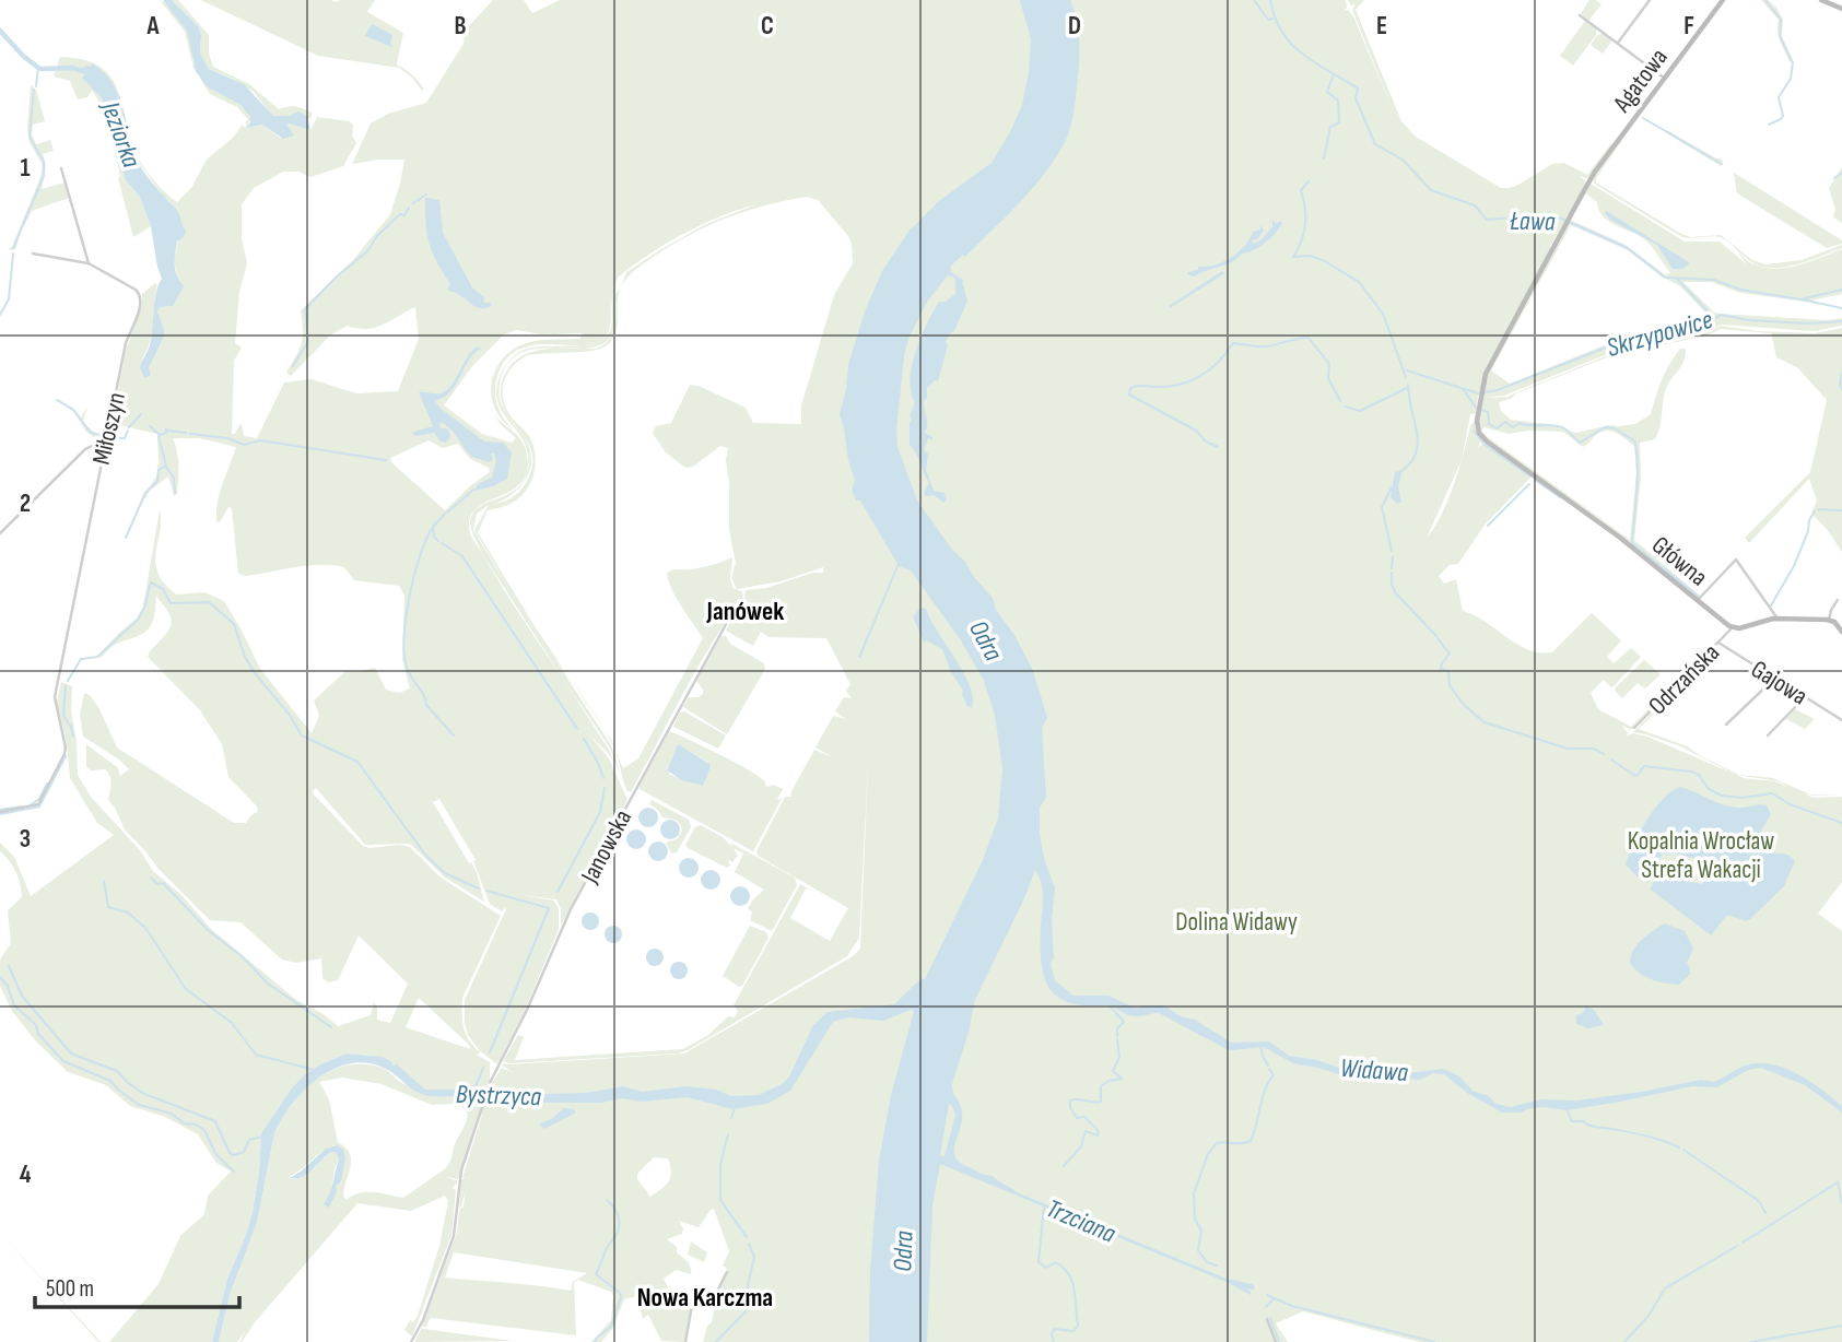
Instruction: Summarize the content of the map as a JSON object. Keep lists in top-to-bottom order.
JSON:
{
  "streets": {
    "street": [
      "Agatowa",
      "Miłoszyn",
      "Główna",
      "Odrzańska",
      "Gajowa",
      "Janowska"
    ]
  },
  "crossings": [
    ["Agatowa", "Główna"],
    ["Główna", "Odrzańska"],
    ["Odrzańska", "Gajowa"]
  ],
  "districts": ["Janówek", "Nowa Karczma"],
  "water": [
    "Jeziorka",
    "Ława",
    "Skrzypowice",
    "Odra",
    "Widawa",
    "Bystrzyca",
    "Trzciana"
  ],
  "parks": ["Kopalnia Wrocław Strefa Wakacji", "Dolina Widawy"],
  "scale_bar": "500 m",
  "grid": {
    "columns": [
      "A",
      "B",
      "C",
      "D",
      "E",
      "F"
    ],
    "rows": [
      "1",
      "2",
      "3",
      "4"
    ]
  }
}
